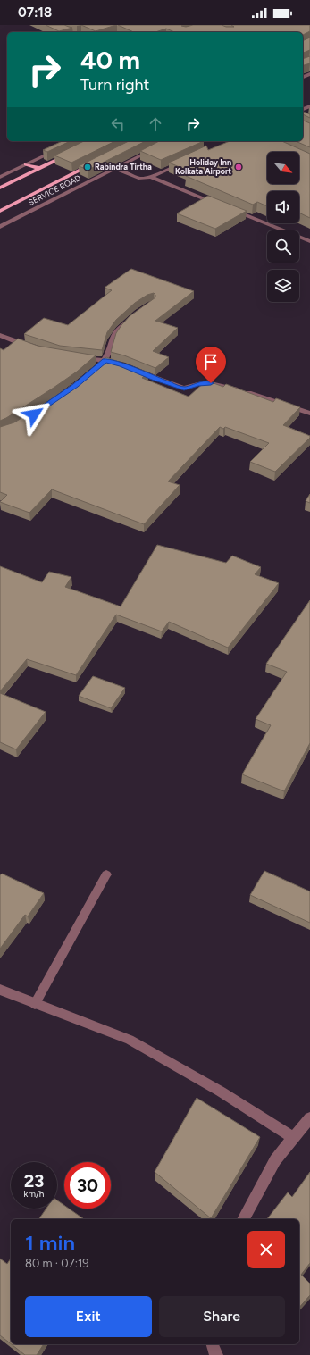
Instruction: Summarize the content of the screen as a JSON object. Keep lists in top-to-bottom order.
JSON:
{
  "streets": {
    "street": ["SERVICE ROAD"]
  },
  "places": ["Rabindra Tirtha", "Holiday Inn Kolkata Airport"],
  "north": "bottom right",
  "page": {
    "status": "07:18",
    "turn": ["40 m", "Turn right"],
    "speed": "23 km/h",
    "limit": "30",
    "heading": ["1 min", "80 m · 07:19"],
    "buttons": ["Exit", "Share"]
  }
}
